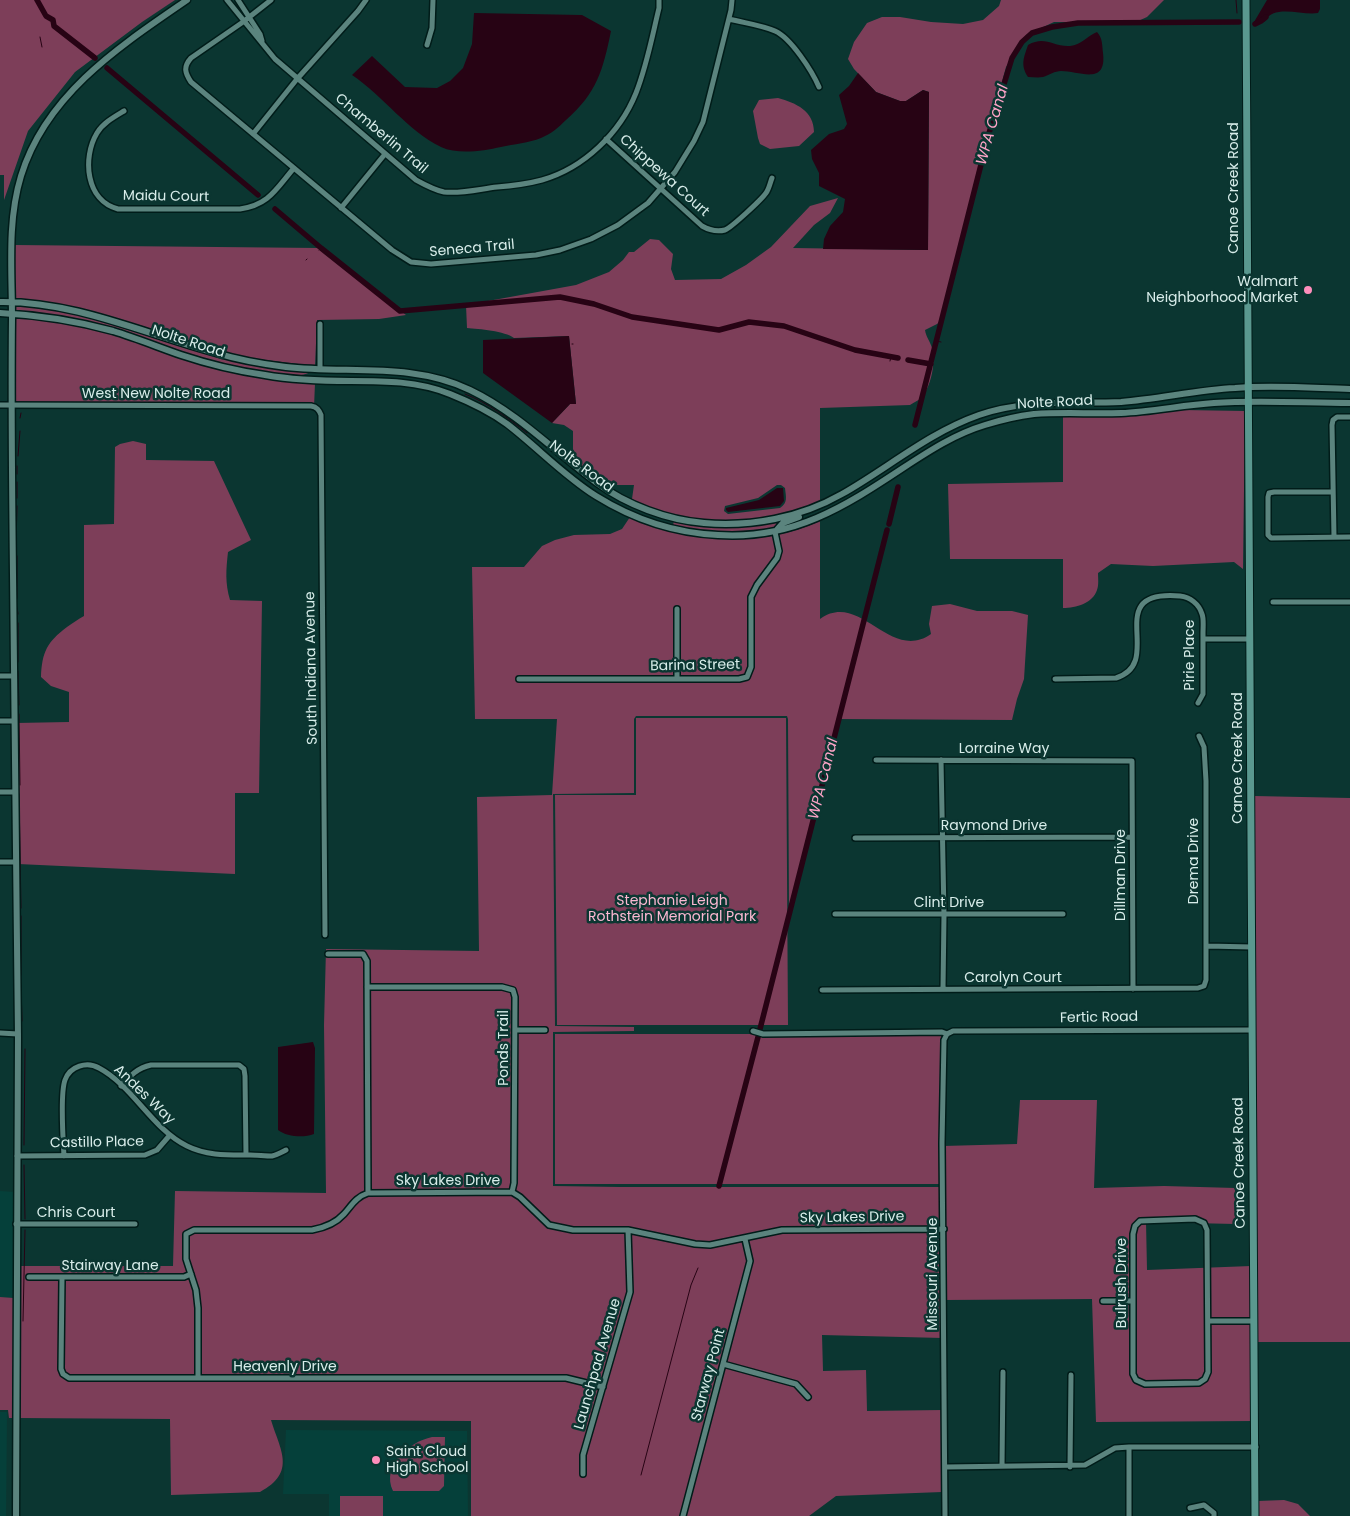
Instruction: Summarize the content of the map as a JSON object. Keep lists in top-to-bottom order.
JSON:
{
  "streets": {
    "main road": ["Canoe Creek Road"],
    "street": [
      "Chamberlin Trail",
      "Chippewa Court",
      "Maidu Court",
      "Seneca Trail",
      "Nolte Road",
      "West New Nolte Road",
      "Pirie Place",
      "Barina Street",
      "South Indiana Avenue",
      "Lorraine Way",
      "Raymond Drive",
      "Drema Drive",
      "Dillman Drive",
      "Clint Drive",
      "Carolyn Court",
      "Fertic Road",
      "Ponds Trail",
      "Andes Way",
      "Castillo Place",
      "Sky Lakes Drive",
      "Chris Court",
      "Stairway Lane",
      "Missouri Avenue",
      "Bulrush Drive",
      "Launchpad Avenue",
      "Heavenly Drive",
      "Starway Point"
    ]
  },
  "crossings": [
    ["Chamberlin Trail", "Chippewa Court"],
    ["Chippewa Court", "Seneca Trail"],
    ["Canoe Creek Road", "Nolte Road"],
    ["Canoe Creek Road", "Fertic Road"],
    ["Maidu Court", "Seneca Trail"],
    ["Nolte Road", "Barina Street"],
    ["West New Nolte Road", "South Indiana Avenue"],
    ["Lorraine Way", "Dillman Drive"],
    ["Raymond Drive", "Dillman Drive"],
    ["Drema Drive", "Carolyn Court"],
    ["Dillman Drive", "Carolyn Court"],
    ["Fertic Road", "Missouri Avenue"],
    ["Ponds Trail", "Sky Lakes Drive"],
    ["Andes Way", "Castillo Place"],
    ["Sky Lakes Drive", "Missouri Avenue"],
    ["Sky Lakes Drive", "Launchpad Avenue"],
    ["Sky Lakes Drive", "Starway Point"],
    ["Stairway Lane", "Heavenly Drive"],
    ["Launchpad Avenue", "Heavenly Drive"]
  ],
  "water": ["WPA Canal"],
  "parks": ["Stephanie Leigh Rothstein Memorial Park"],
  "places": ["Walmart Neighborhood Market", "Saint Cloud High School"]
}
